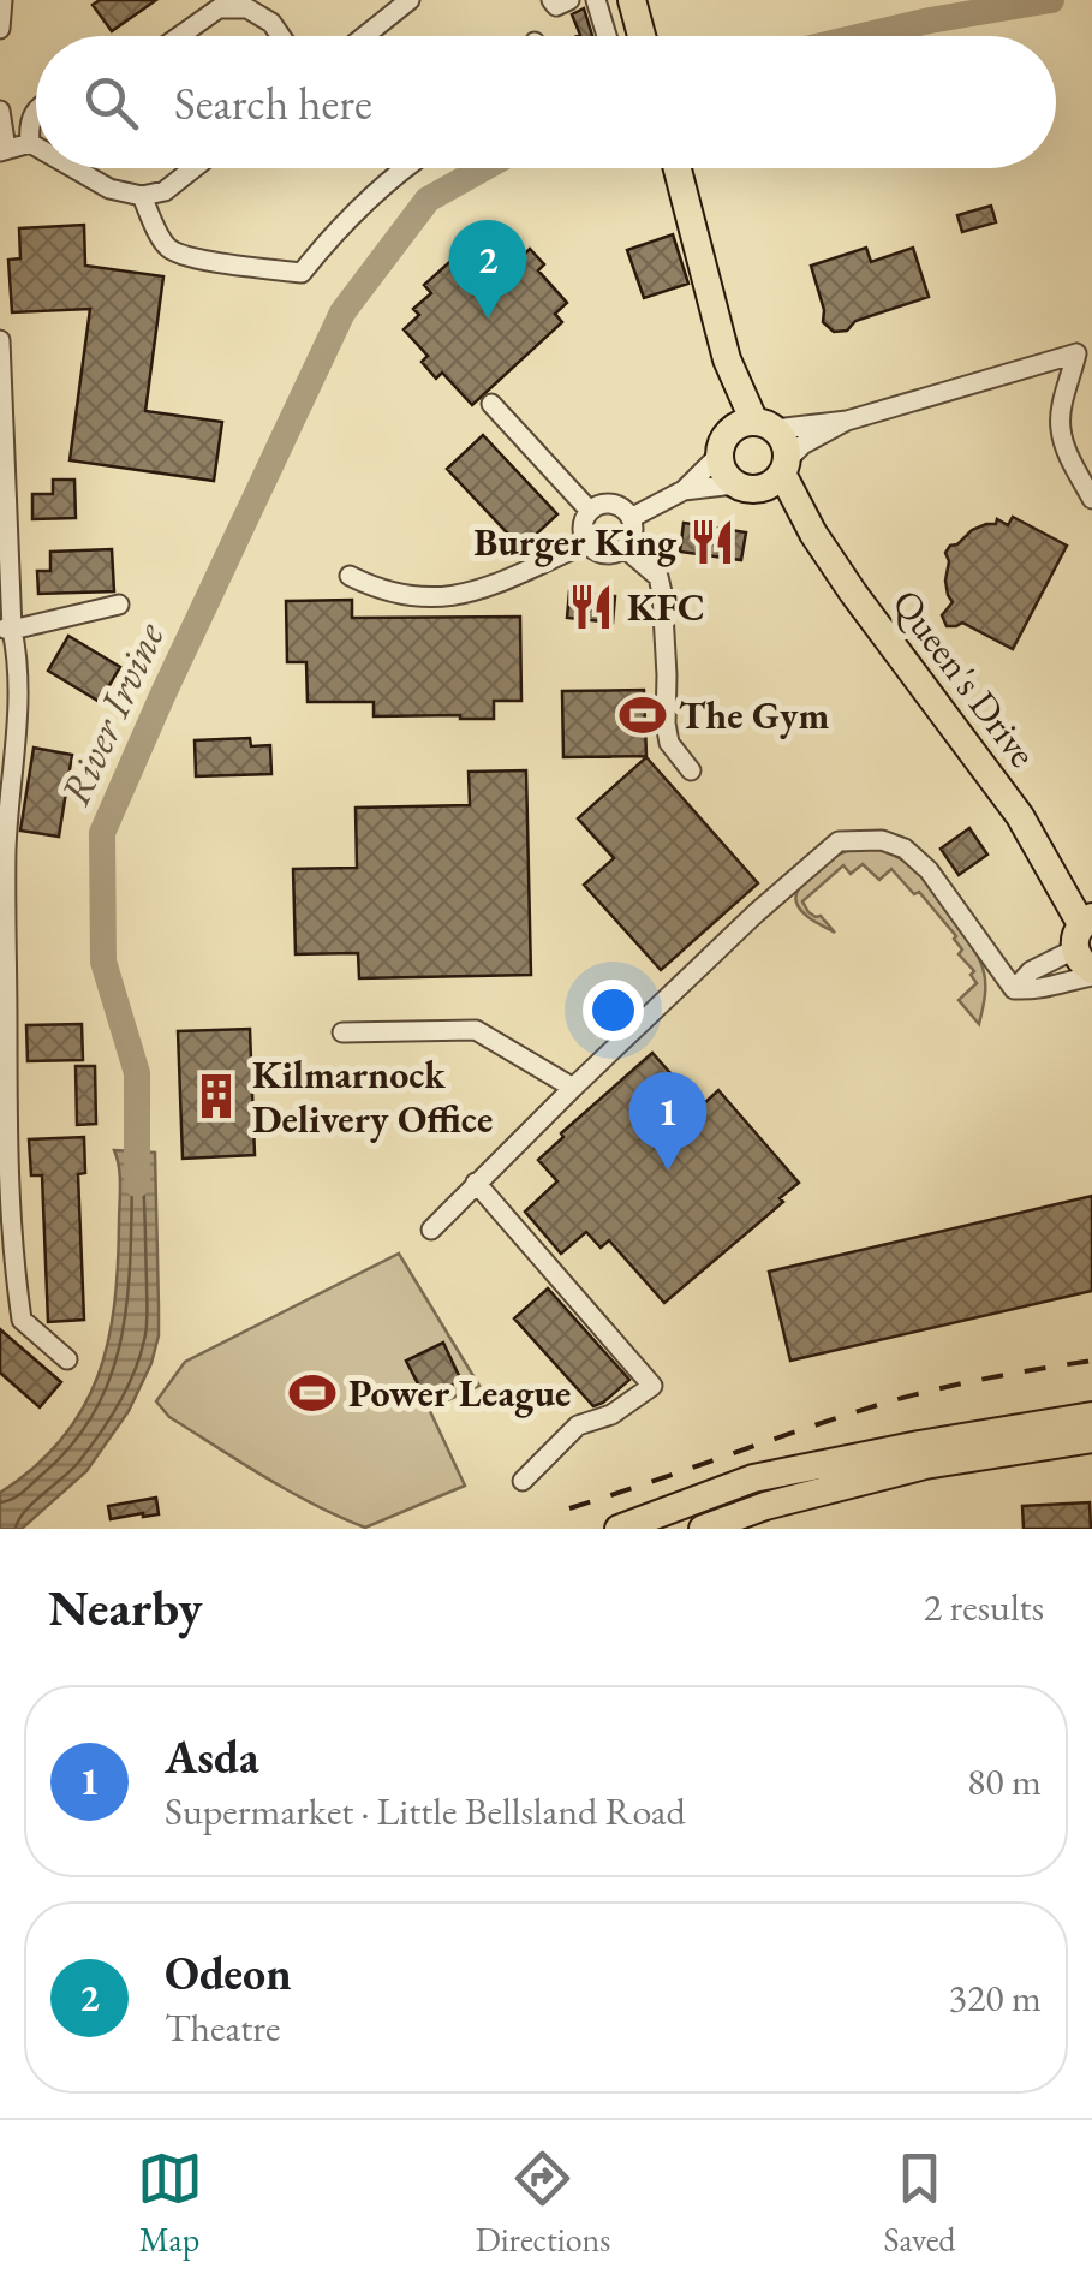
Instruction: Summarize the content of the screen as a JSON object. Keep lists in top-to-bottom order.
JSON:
{
  "streets": {
    "main road": ["Queen's Drive"]
  },
  "water": ["River Irvine"],
  "places": {
    "restaurant": ["Burger King", "KFC"],
    "sports": ["The Gym", "Power League"],
    "building": ["Kilmarnock Delivery Office"]
  },
  "page": {
    "search": "Search here",
    "pins": ["2", "1"],
    "heading": ["Nearby", "2 results"],
    "list": [
      {
        "mark": "1",
        "name": "Asda",
        "note": "Supermarket · Little Bellsland Road",
        "value": "80 m"
      },
      {
        "mark": "2",
        "name": "Odeon",
        "note": "Theatre",
        "value": "320 m"
      }
    ],
    "nav": ["Map", "Directions", "Saved"]
  }
}
